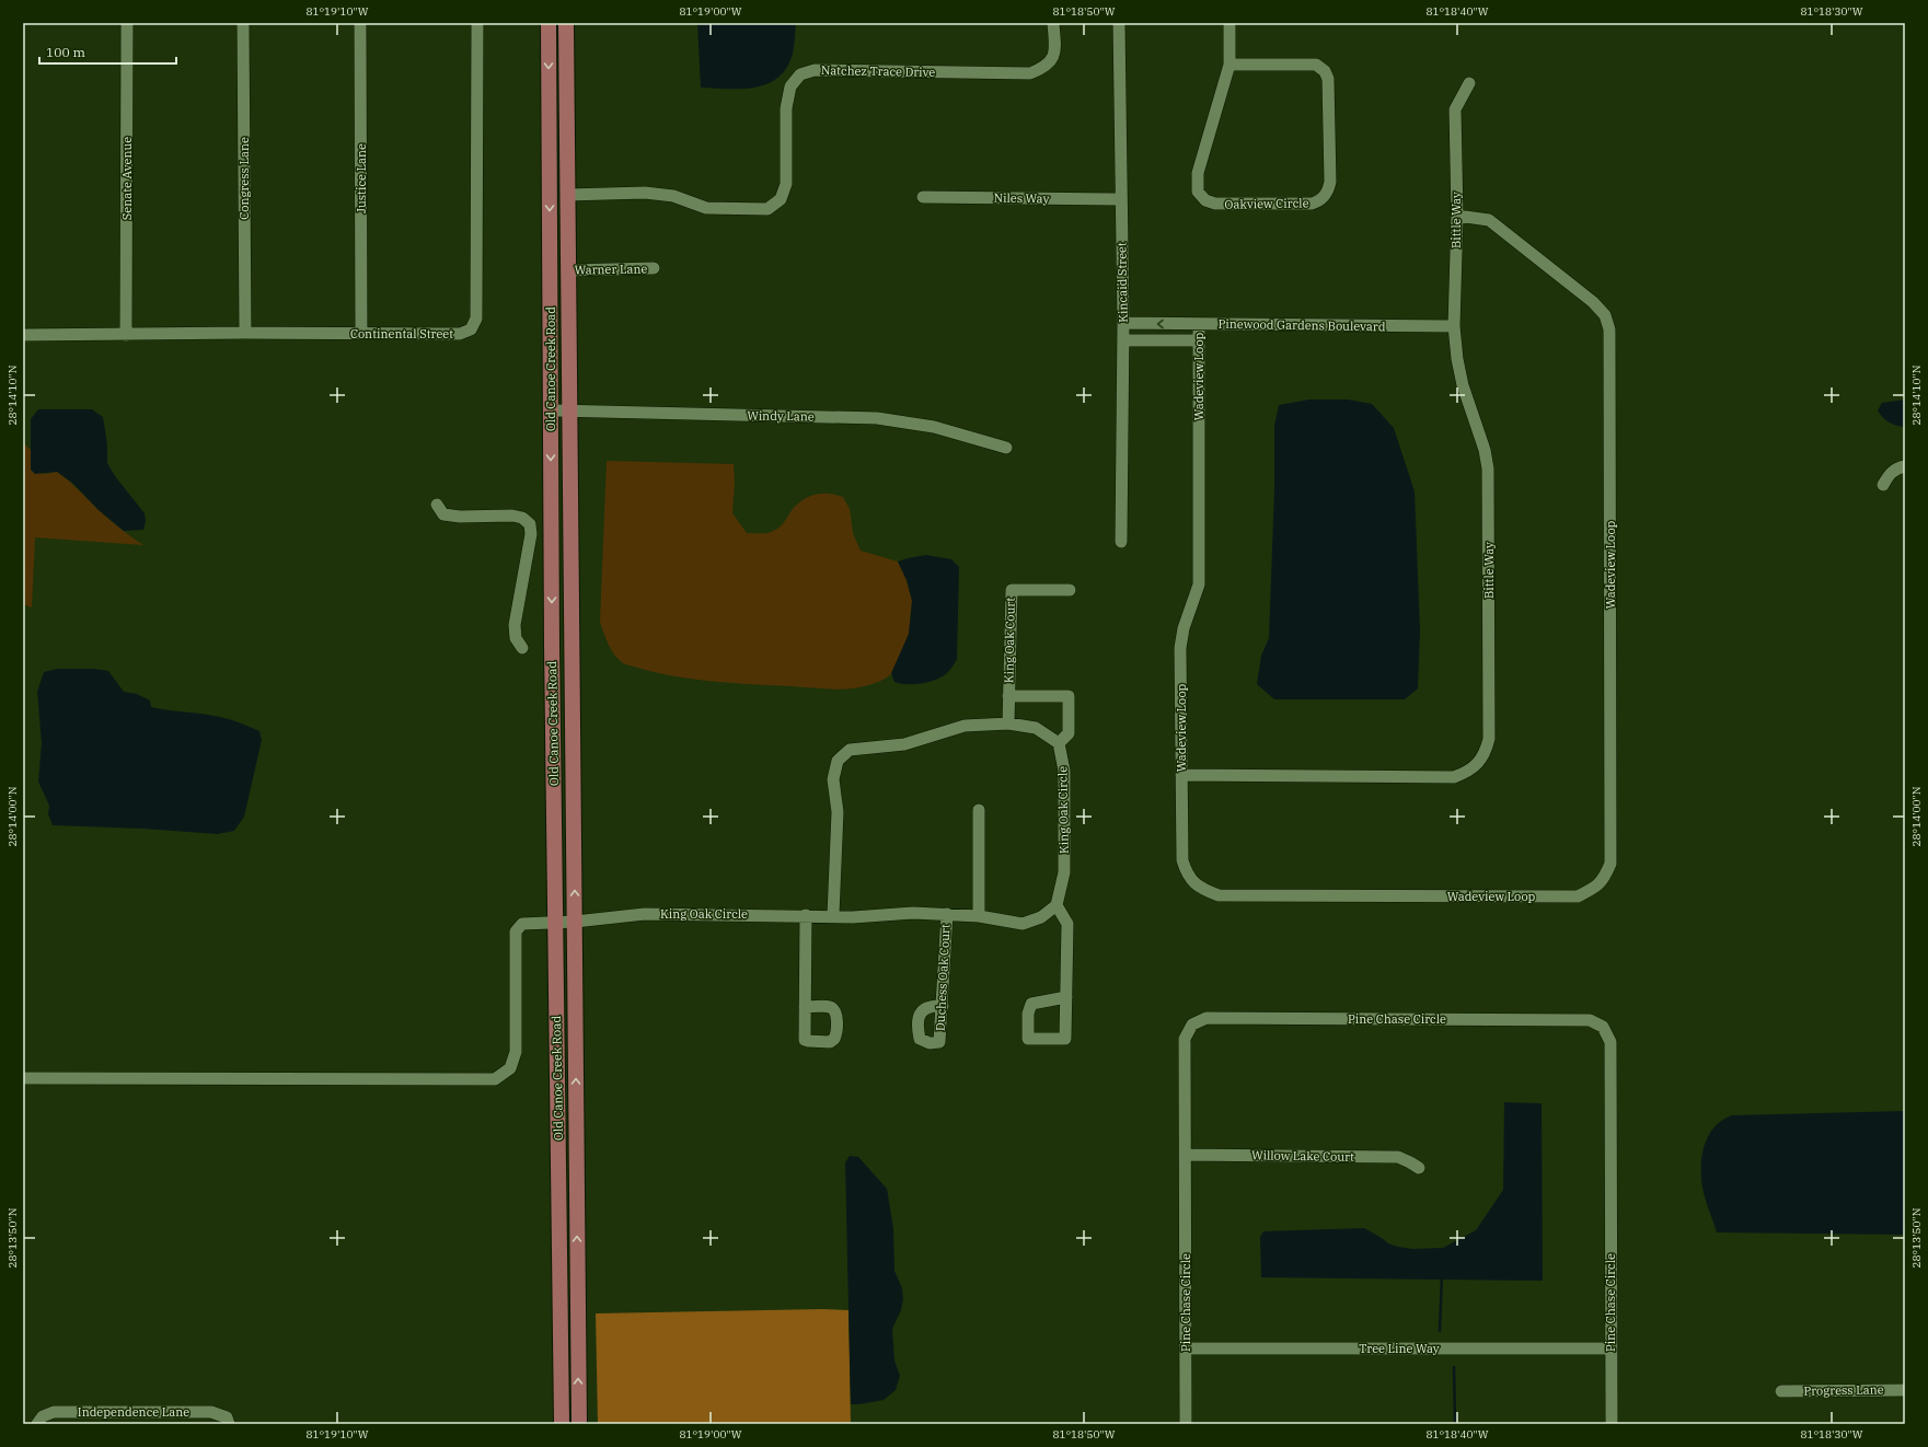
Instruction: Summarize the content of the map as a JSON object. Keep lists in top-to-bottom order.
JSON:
{
  "streets": {
    "main road": ["Old Canoe Creek Road"],
    "street": [
      "Natchez Trace Drive",
      "Senate Avenue",
      "Congress Lane",
      "Justice Lane",
      "Niles Way",
      "Oakview Circle",
      "Bittle Way",
      "Warner Lane",
      "Kincaid Street",
      "Pinewood Gardens Boulevard",
      "Continental Street",
      "Wadeview Loop",
      "Windy Lane",
      "King Oak Court",
      "King Oak Circle",
      "Duchess Oak Court",
      "Pine Chase Circle",
      "Willow Lake Court",
      "Tree Line Way",
      "Progress Lane",
      "Independence Lane"
    ]
  },
  "crossings": [
    ["Natchez Trace Drive", "Old Canoe Creek Road"],
    ["Senate Avenue", "Continental Street"],
    ["Congress Lane", "Continental Street"],
    ["Justice Lane", "Continental Street"],
    ["Niles Way", "Kincaid Street"],
    ["Bittle Way", "Pinewood Gardens Boulevard"],
    ["Bittle Way", "Wadeview Loop"],
    ["Warner Lane", "Old Canoe Creek Road"],
    ["Kincaid Street", "Pinewood Gardens Boulevard"],
    ["Pinewood Gardens Boulevard", "Wadeview Loop"],
    ["Old Canoe Creek Road", "Windy Lane"],
    ["Old Canoe Creek Road", "King Oak Circle"],
    ["King Oak Circle", "Duchess Oak Court"],
    ["Pine Chase Circle", "Willow Lake Court"],
    ["Pine Chase Circle", "Tree Line Way"]
  ],
  "scale_bar": "100 m",
  "coordinates": [
    "81°19'10\"W",
    "81°19'00\"W",
    "81°18'50\"W",
    "81°18'40\"W",
    "81°18'30\"W",
    "28°14'10\"N",
    "28°14'00\"N",
    "28°13'50\"N"
  ]
}
